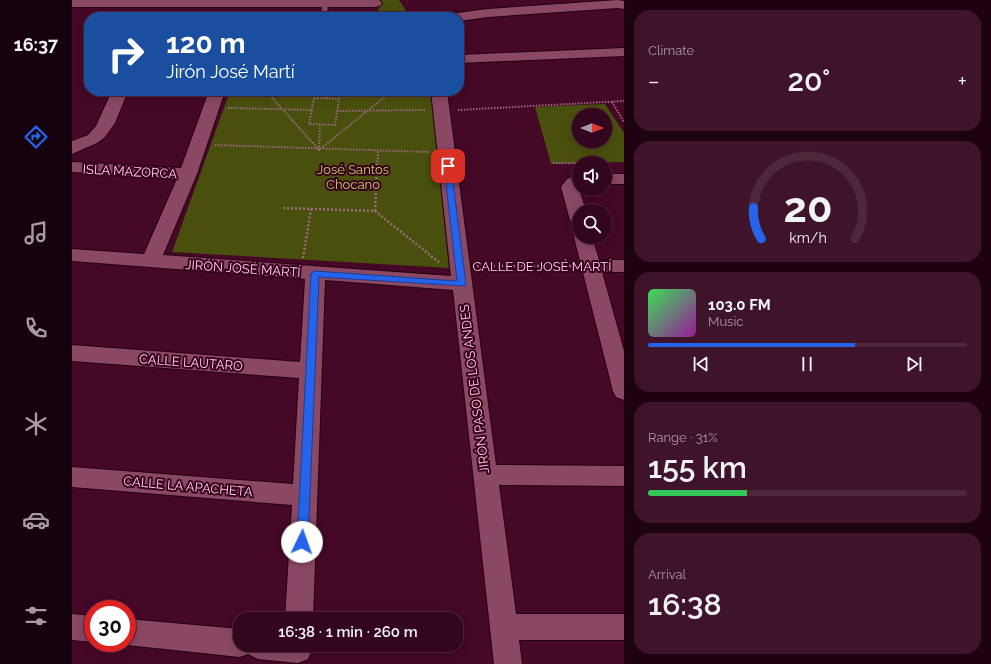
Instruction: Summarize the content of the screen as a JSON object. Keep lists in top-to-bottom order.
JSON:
{
  "streets": {
    "street": [
      "ISLA MAZORCA",
      "CALLE DE JOSÉ MARTÍ",
      "JIRÓN JOSÉ MARTÍ",
      "CALLE LAUTARO",
      "JIRÓN PASO DE LOS ANDES",
      "CALLE LA APACHETA"
    ]
  },
  "crossings": [
    ["CALLE DE JOSÉ MARTÍ", "JIRÓN JOSÉ MARTÍ"],
    ["CALLE DE JOSÉ MARTÍ", "JIRÓN PASO DE LOS ANDES"],
    ["JIRÓN JOSÉ MARTÍ", "JIRÓN PASO DE LOS ANDES"]
  ],
  "parks": ["José Santos Chocano"],
  "north": "right",
  "page": {
    "tabs": "16:37",
    "tile": [
      "Climate",
      ["Range · 31%", "155 km"],
      ["Arrival", "16:38"]
    ],
    "turn": ["120 m", "Jirón José Martí"],
    "heat": ["−", "20°", "+"],
    "song": ["103.0 FM", "Music"],
    "limit": "30",
    "trip": "16:38 · 1 min · 260 m",
    "gauge": ["20", "km/h"]
  }
}
